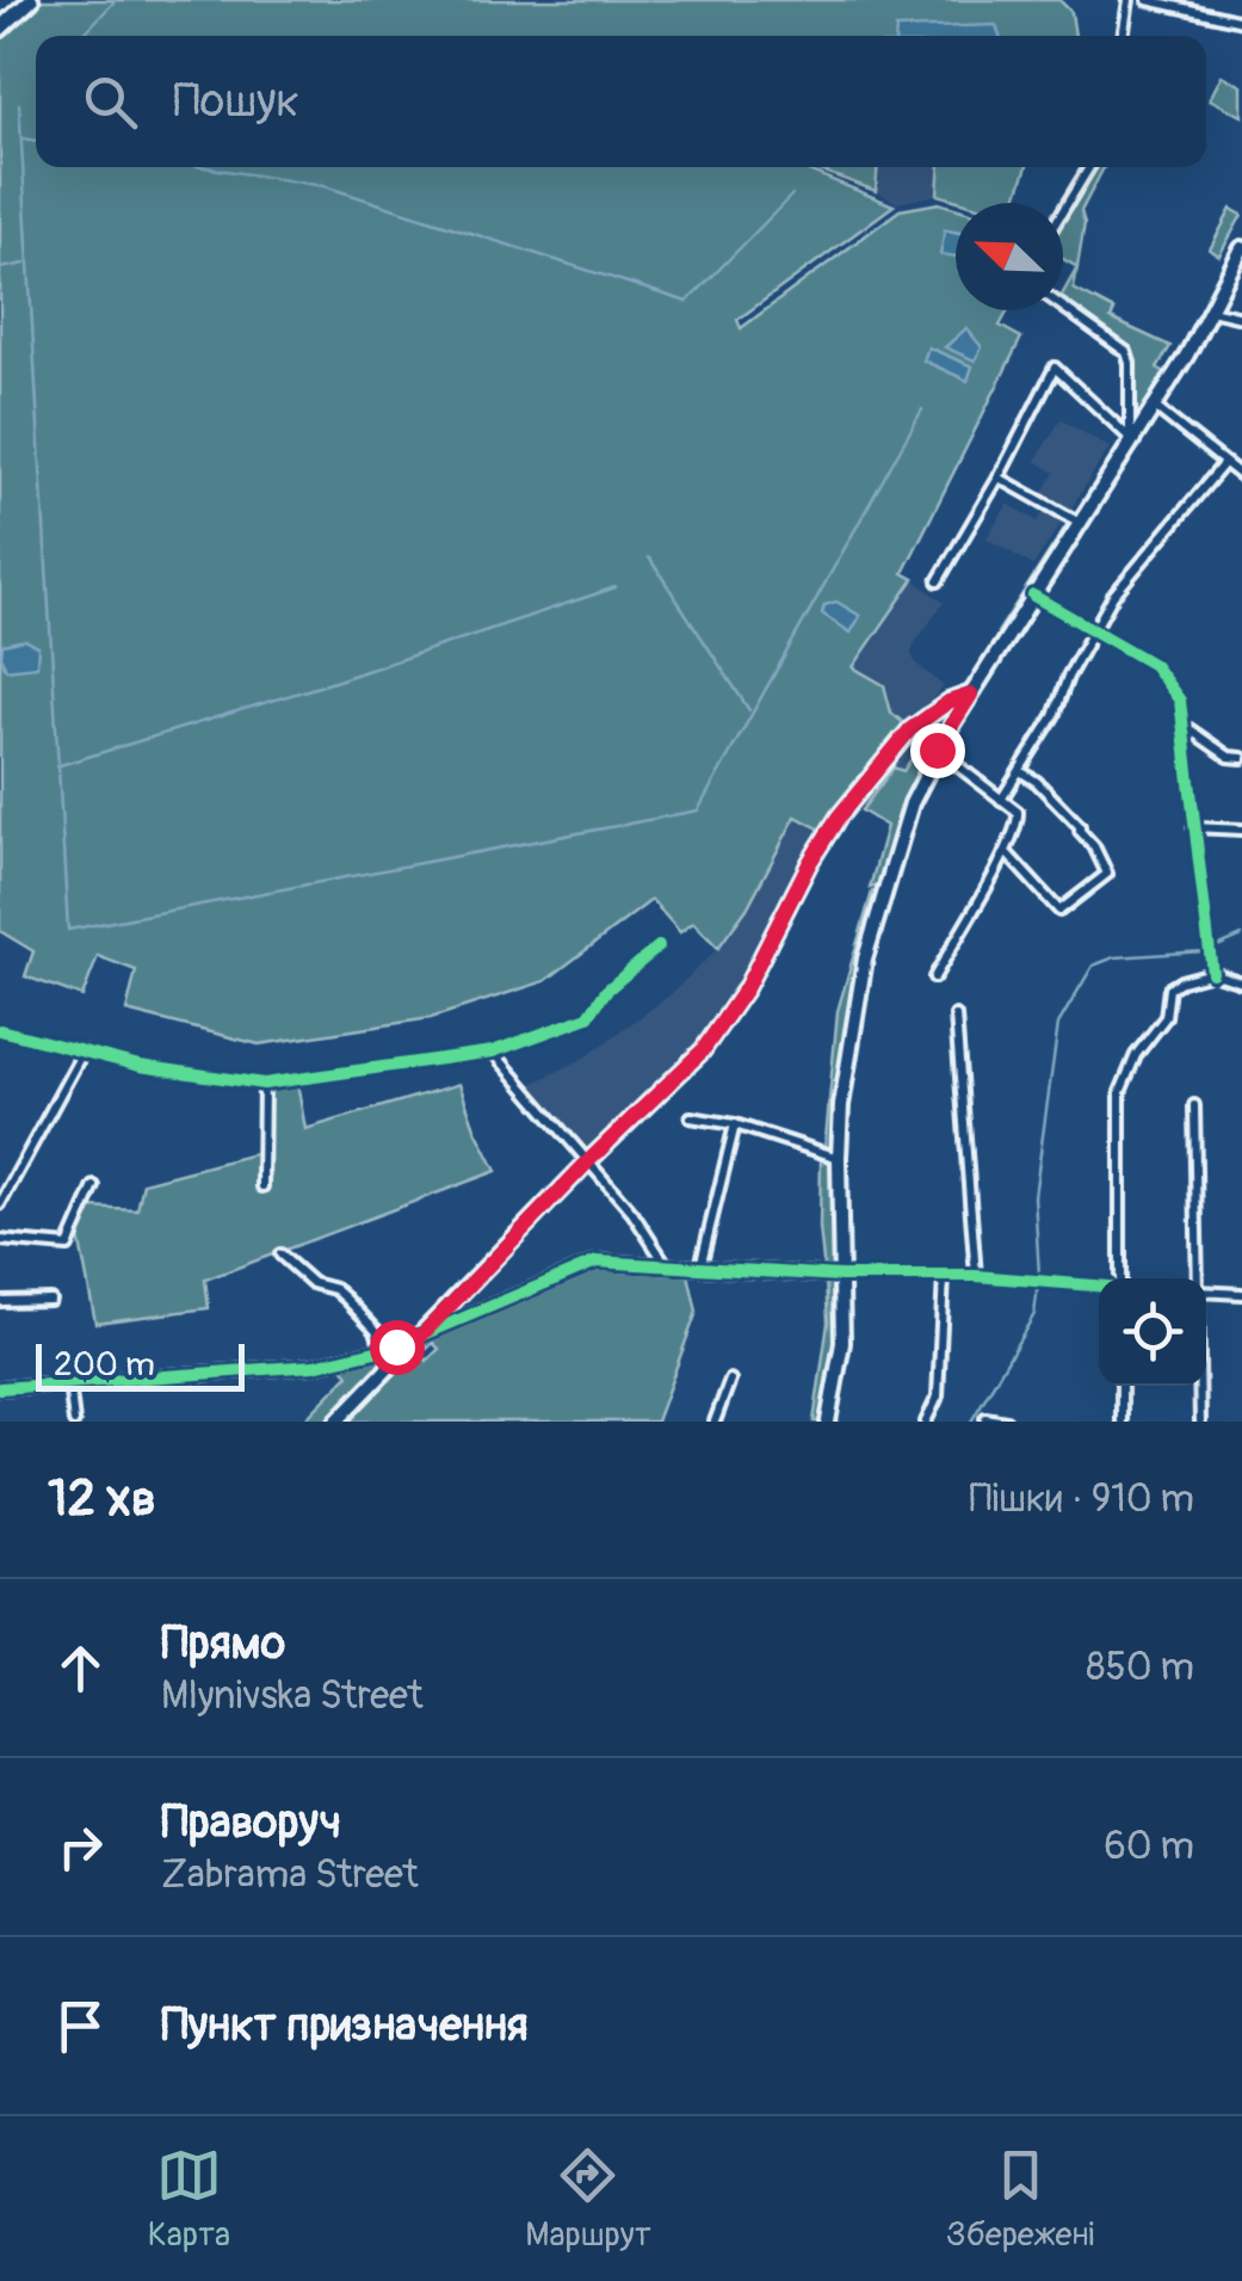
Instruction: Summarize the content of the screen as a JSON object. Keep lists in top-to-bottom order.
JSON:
{
  "scale_bar": "200 m",
  "north": "top left",
  "page": {
    "search": "Пошук",
    "scale": "200 m",
    "heading": ["12 хв", "Пішки · 910 m"],
    "list": [
      ["Прямо", "Mlynivska Street", "850 m"],
      ["Праворуч", "Zabrama Street", "60 m"],
      "Пункт призначення"
    ],
    "nav": ["Карта", "Маршрут", "Збережені"]
  }
}
